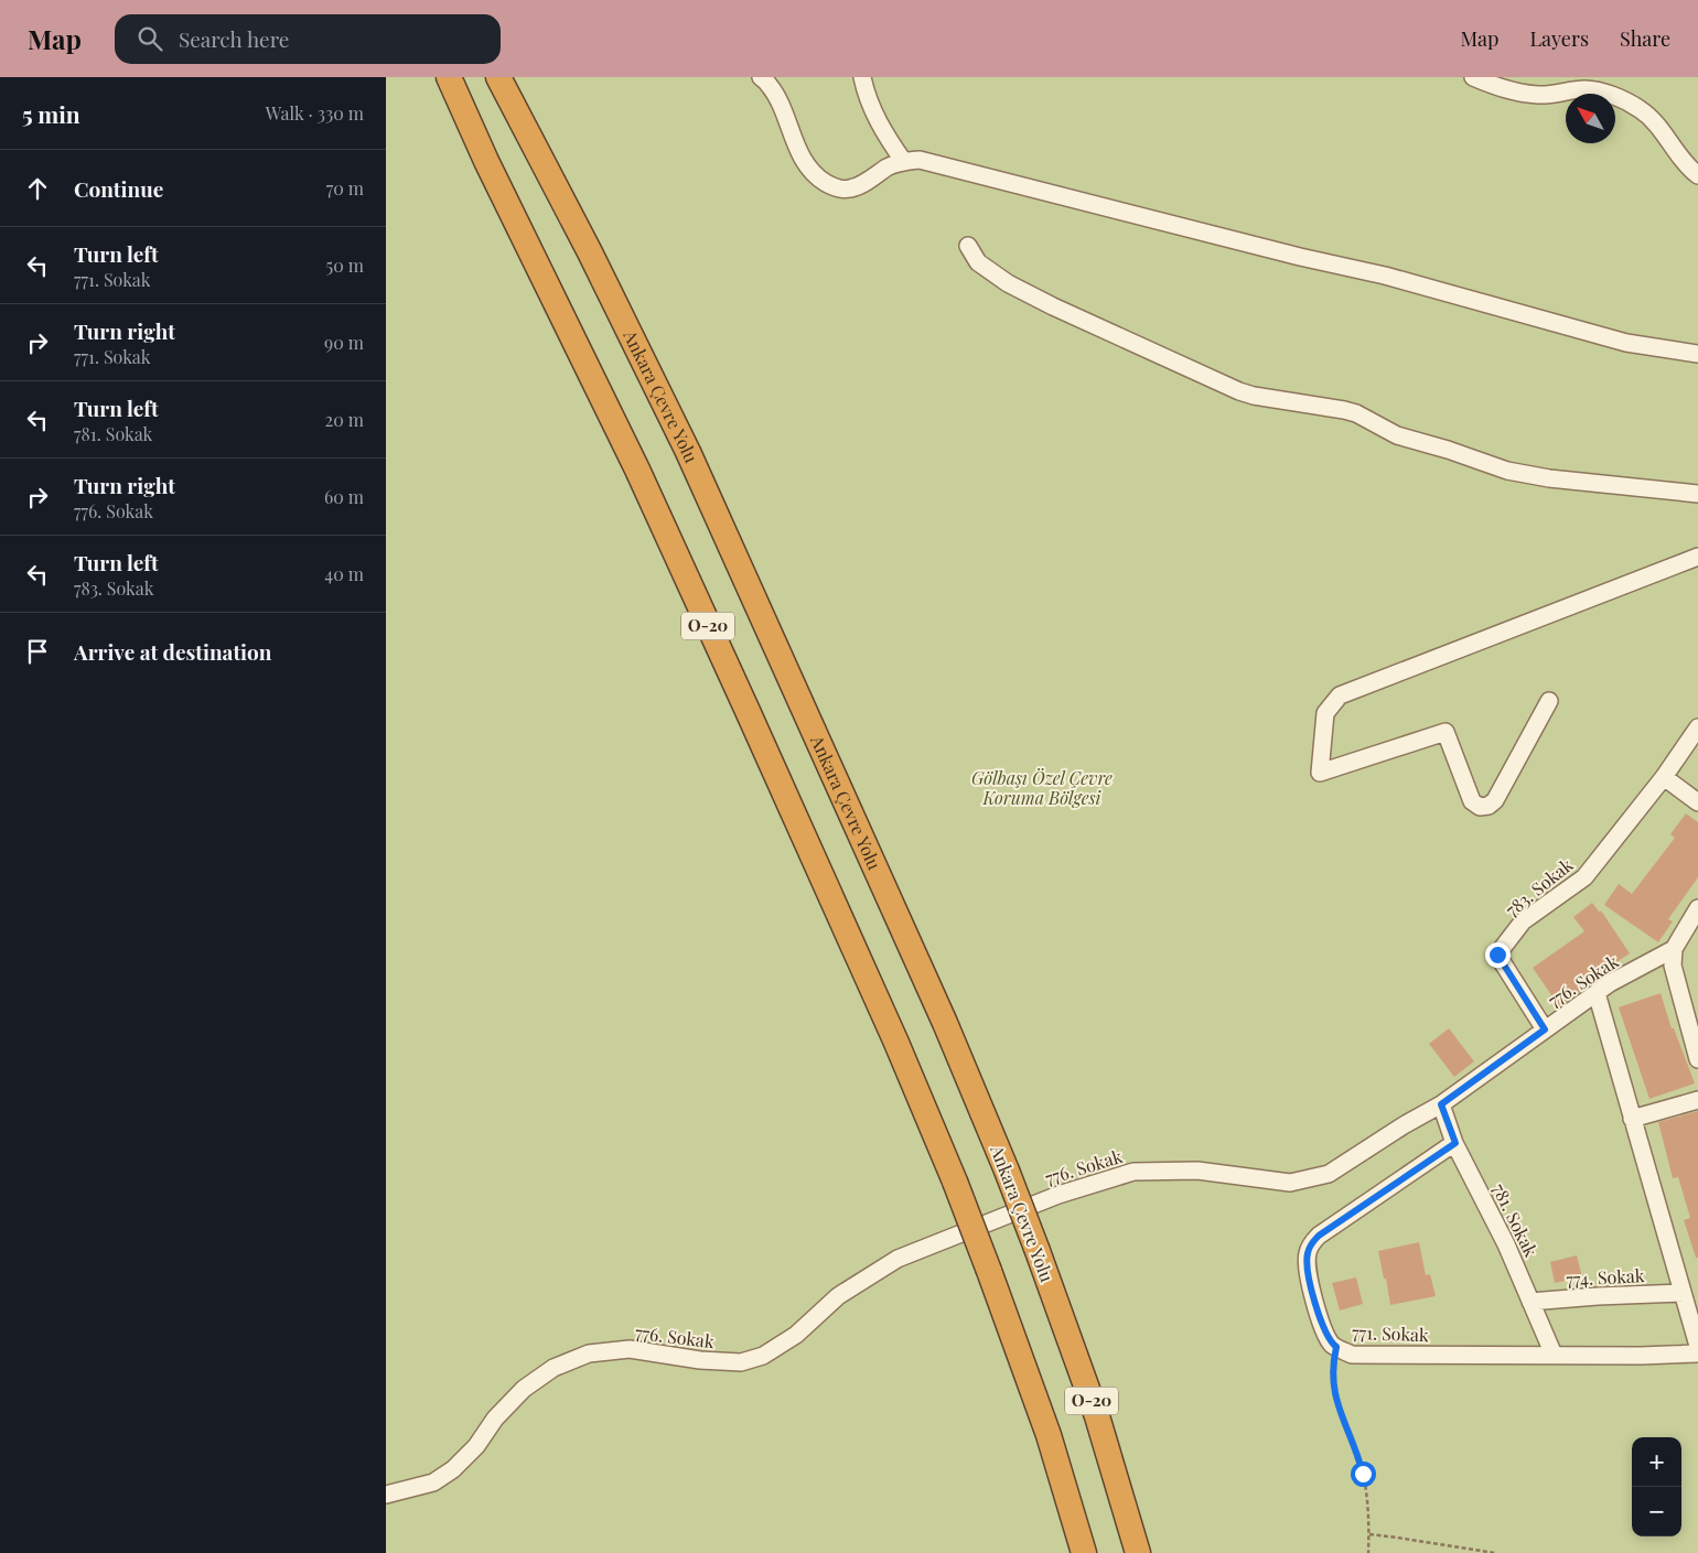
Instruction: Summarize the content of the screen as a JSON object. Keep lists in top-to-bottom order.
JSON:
{
  "streets": {
    "highway": ["Ankara Çevre Yolu", "O-20"],
    "street": [
      "783. Sokak",
      "776. Sokak",
      "781. Sokak",
      "774. Sokak",
      "771. Sokak"
    ]
  },
  "crossings": [
    ["783. Sokak", "776. Sokak"],
    ["776. Sokak", "781. Sokak"],
    ["781. Sokak", "774. Sokak"],
    ["781. Sokak", "771. Sokak"]
  ],
  "parks": ["Gölbaşı Özel Çevre Koruma Bölgesi"],
  "north": "top left",
  "page": {
    "header": "Map",
    "search": "Search here",
    "nav": ["Map", "Layers", "Share"],
    "heading": ["5 min", "Walk · 330 m"],
    "list": [
      ["Continue", "70 m"],
      ["Turn left", "771. Sokak", "50 m"],
      ["Turn right", "771. Sokak", "90 m"],
      ["Turn left", "781. Sokak", "20 m"],
      ["Turn right", "776. Sokak", "60 m"],
      ["Turn left", "783. Sokak", "40 m"],
      "Arrive at destination"
    ],
    "map_buttons": ["+", "−"]
  }
}
